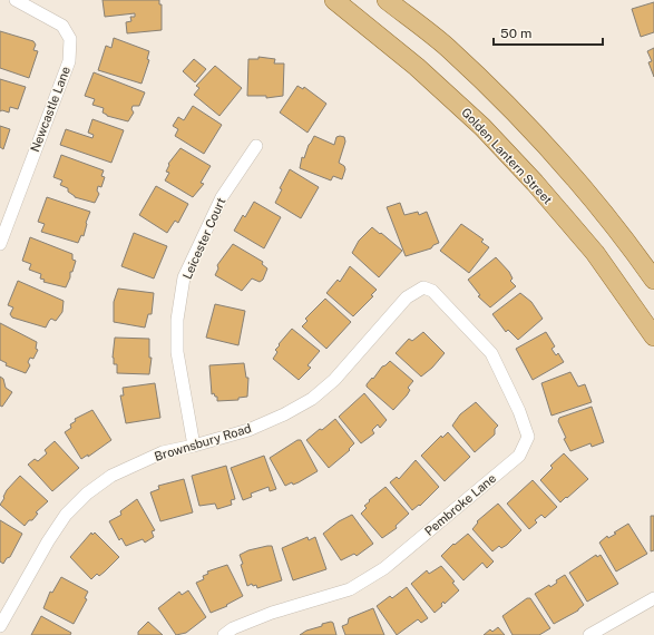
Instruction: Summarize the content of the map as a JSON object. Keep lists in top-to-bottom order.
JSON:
{
  "streets": {
    "main road": ["Golden Lantern Street"],
    "street": [
      "Newcastle Lane",
      "Leicester Court",
      "Brownsbury Road",
      "Pembroke Lane"
    ]
  },
  "crossings": [
    ["Leicester Court", "Brownsbury Road"],
    ["Brownsbury Road", "Pembroke Lane"]
  ],
  "scale_bar": "50 m"
}
